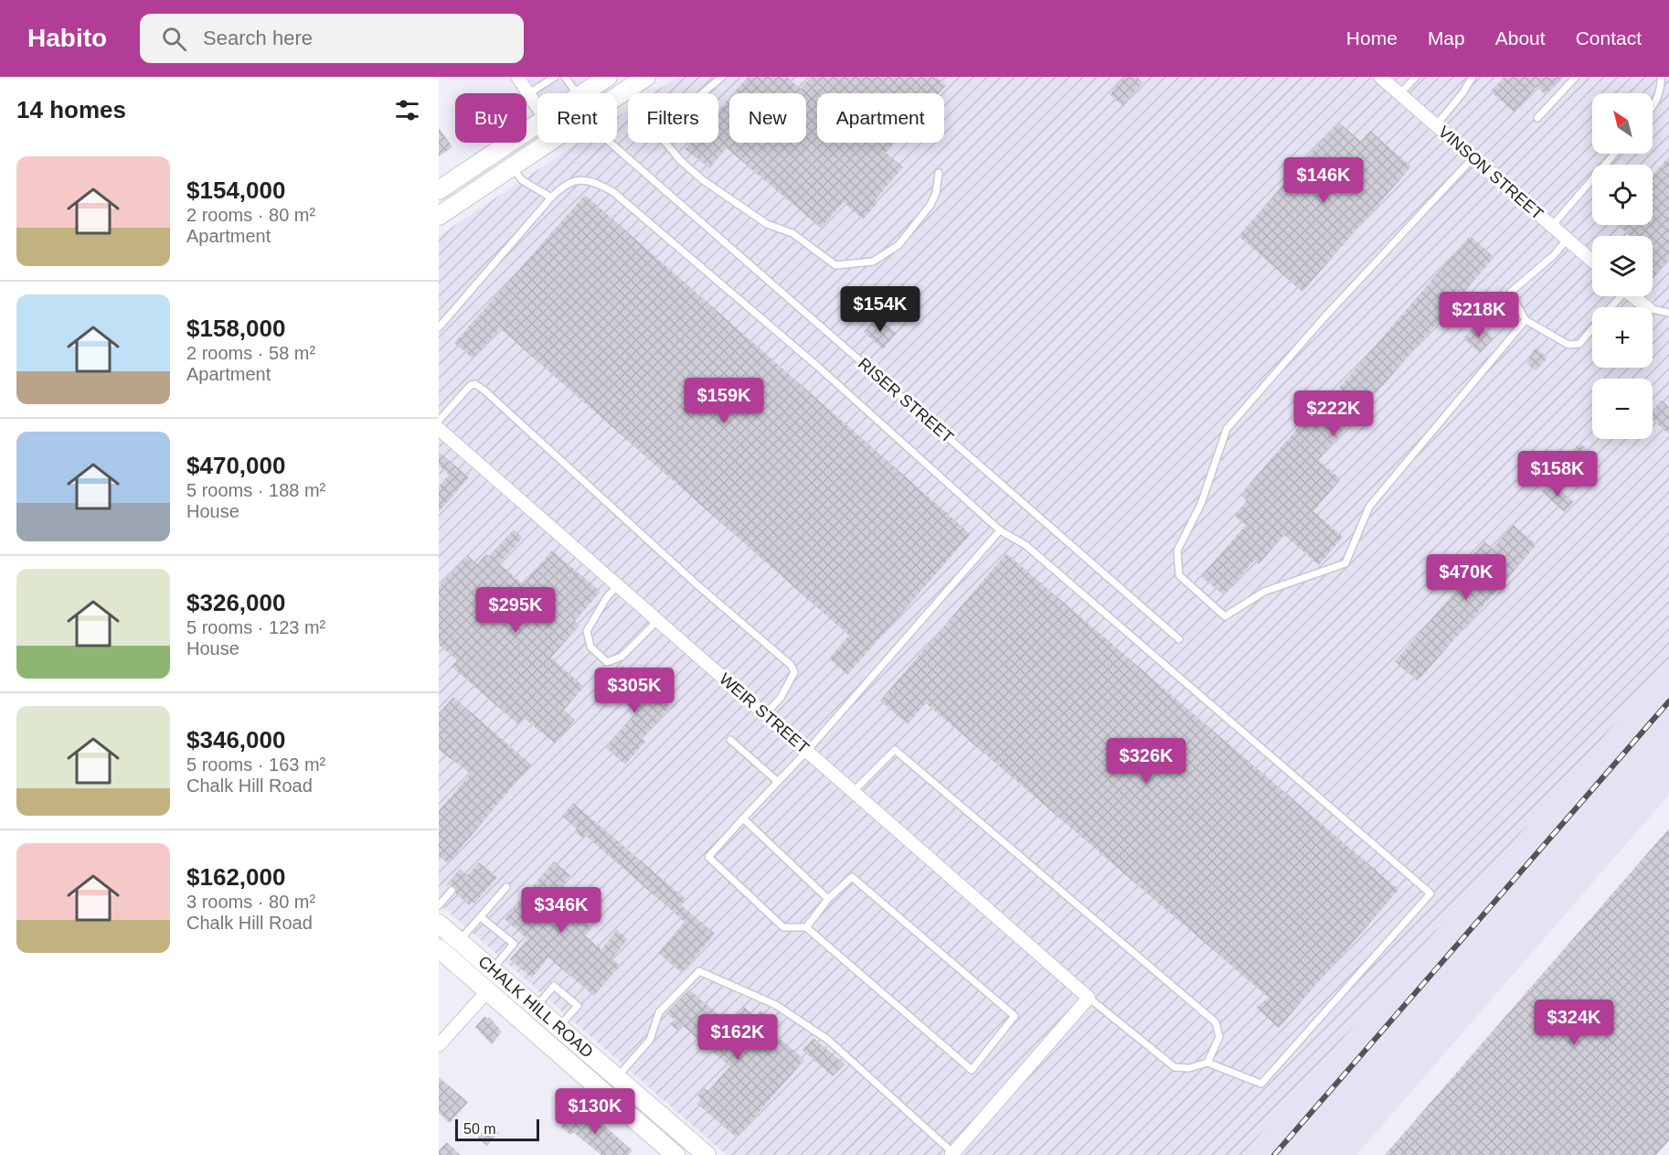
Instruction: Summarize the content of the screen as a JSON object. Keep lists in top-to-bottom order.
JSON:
{
  "streets": {
    "street": ["VINSON STREET", "WEIR STREET", "CHALK HILL ROAD"],
    "lane": ["RISER STREET"]
  },
  "scale_bar": "50 m",
  "north": "top left",
  "page": {
    "header": "Habito",
    "search": "Search here",
    "nav": [
      "Home",
      "Map",
      "About",
      "Contact"
    ],
    "heading": "14 homes",
    "map_buttons": ["+", "−"],
    "chip": [
      "Buy",
      "Rent",
      "Filters",
      "New",
      "Apartment"
    ],
    "list": [
      {
        "name": "$154,000",
        "note": "2 rooms · 80 m² · Apartment"
      },
      {
        "name": "$158,000",
        "note": "2 rooms · 58 m² · Apartment"
      },
      {
        "name": "$470,000",
        "note": "5 rooms · 188 m² · House"
      },
      {
        "name": "$326,000",
        "note": "5 rooms · 123 m² · House"
      },
      {
        "name": "$346,000",
        "note": "5 rooms · 163 m² · Chalk Hill Road"
      },
      {
        "name": "$162,000",
        "note": "3 rooms · 80 m² · Chalk Hill Road"
      }
    ],
    "price": [
      "$146K",
      "$154K",
      "$218K",
      "$159K",
      "$222K",
      "$158K",
      "$470K",
      "$295K",
      "$305K",
      "$326K",
      "$346K",
      "$324K",
      "$162K",
      "$130K"
    ],
    "scale": "50 m"
  }
}
